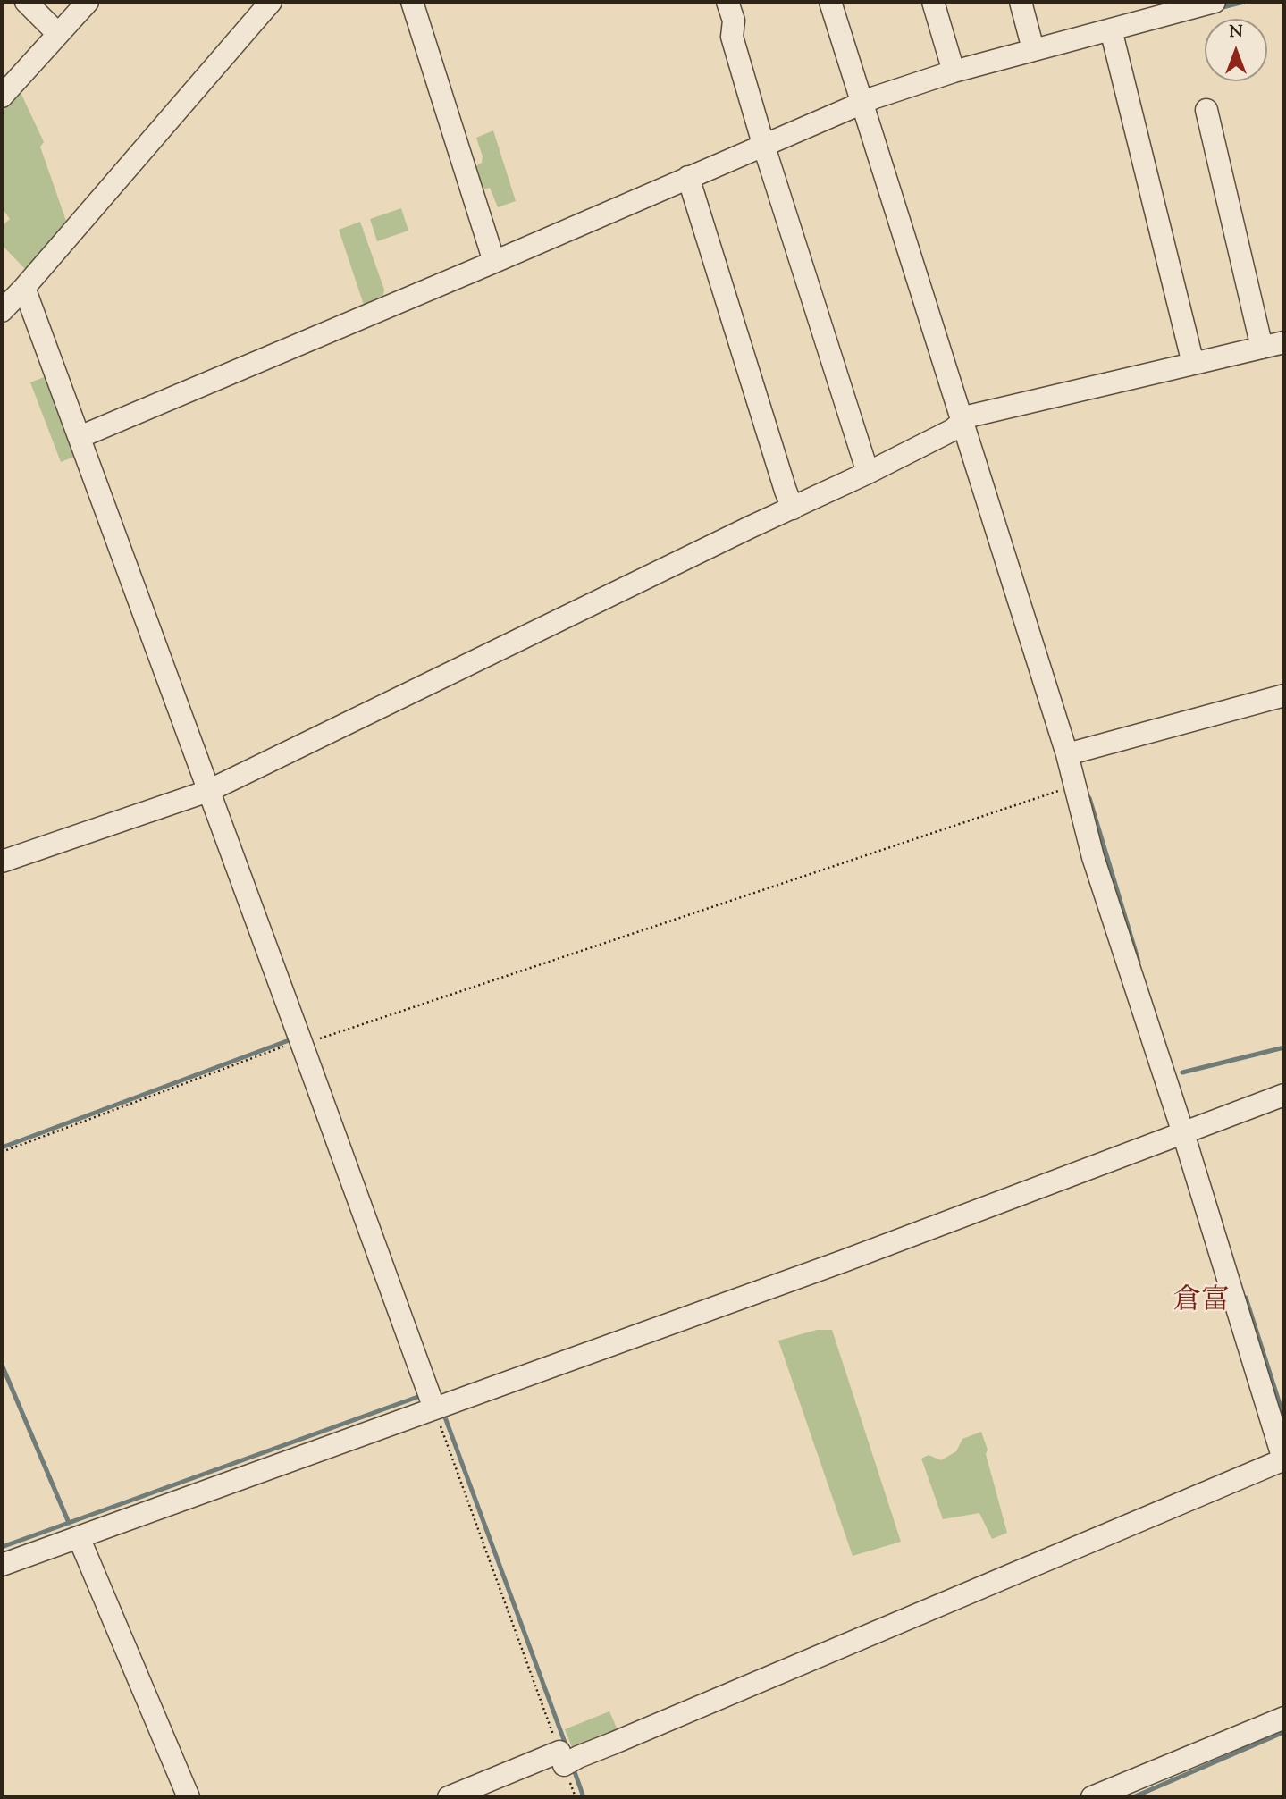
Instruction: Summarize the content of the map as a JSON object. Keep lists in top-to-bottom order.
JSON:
{
  "districts": ["倉富"],
  "north": "top"
}
